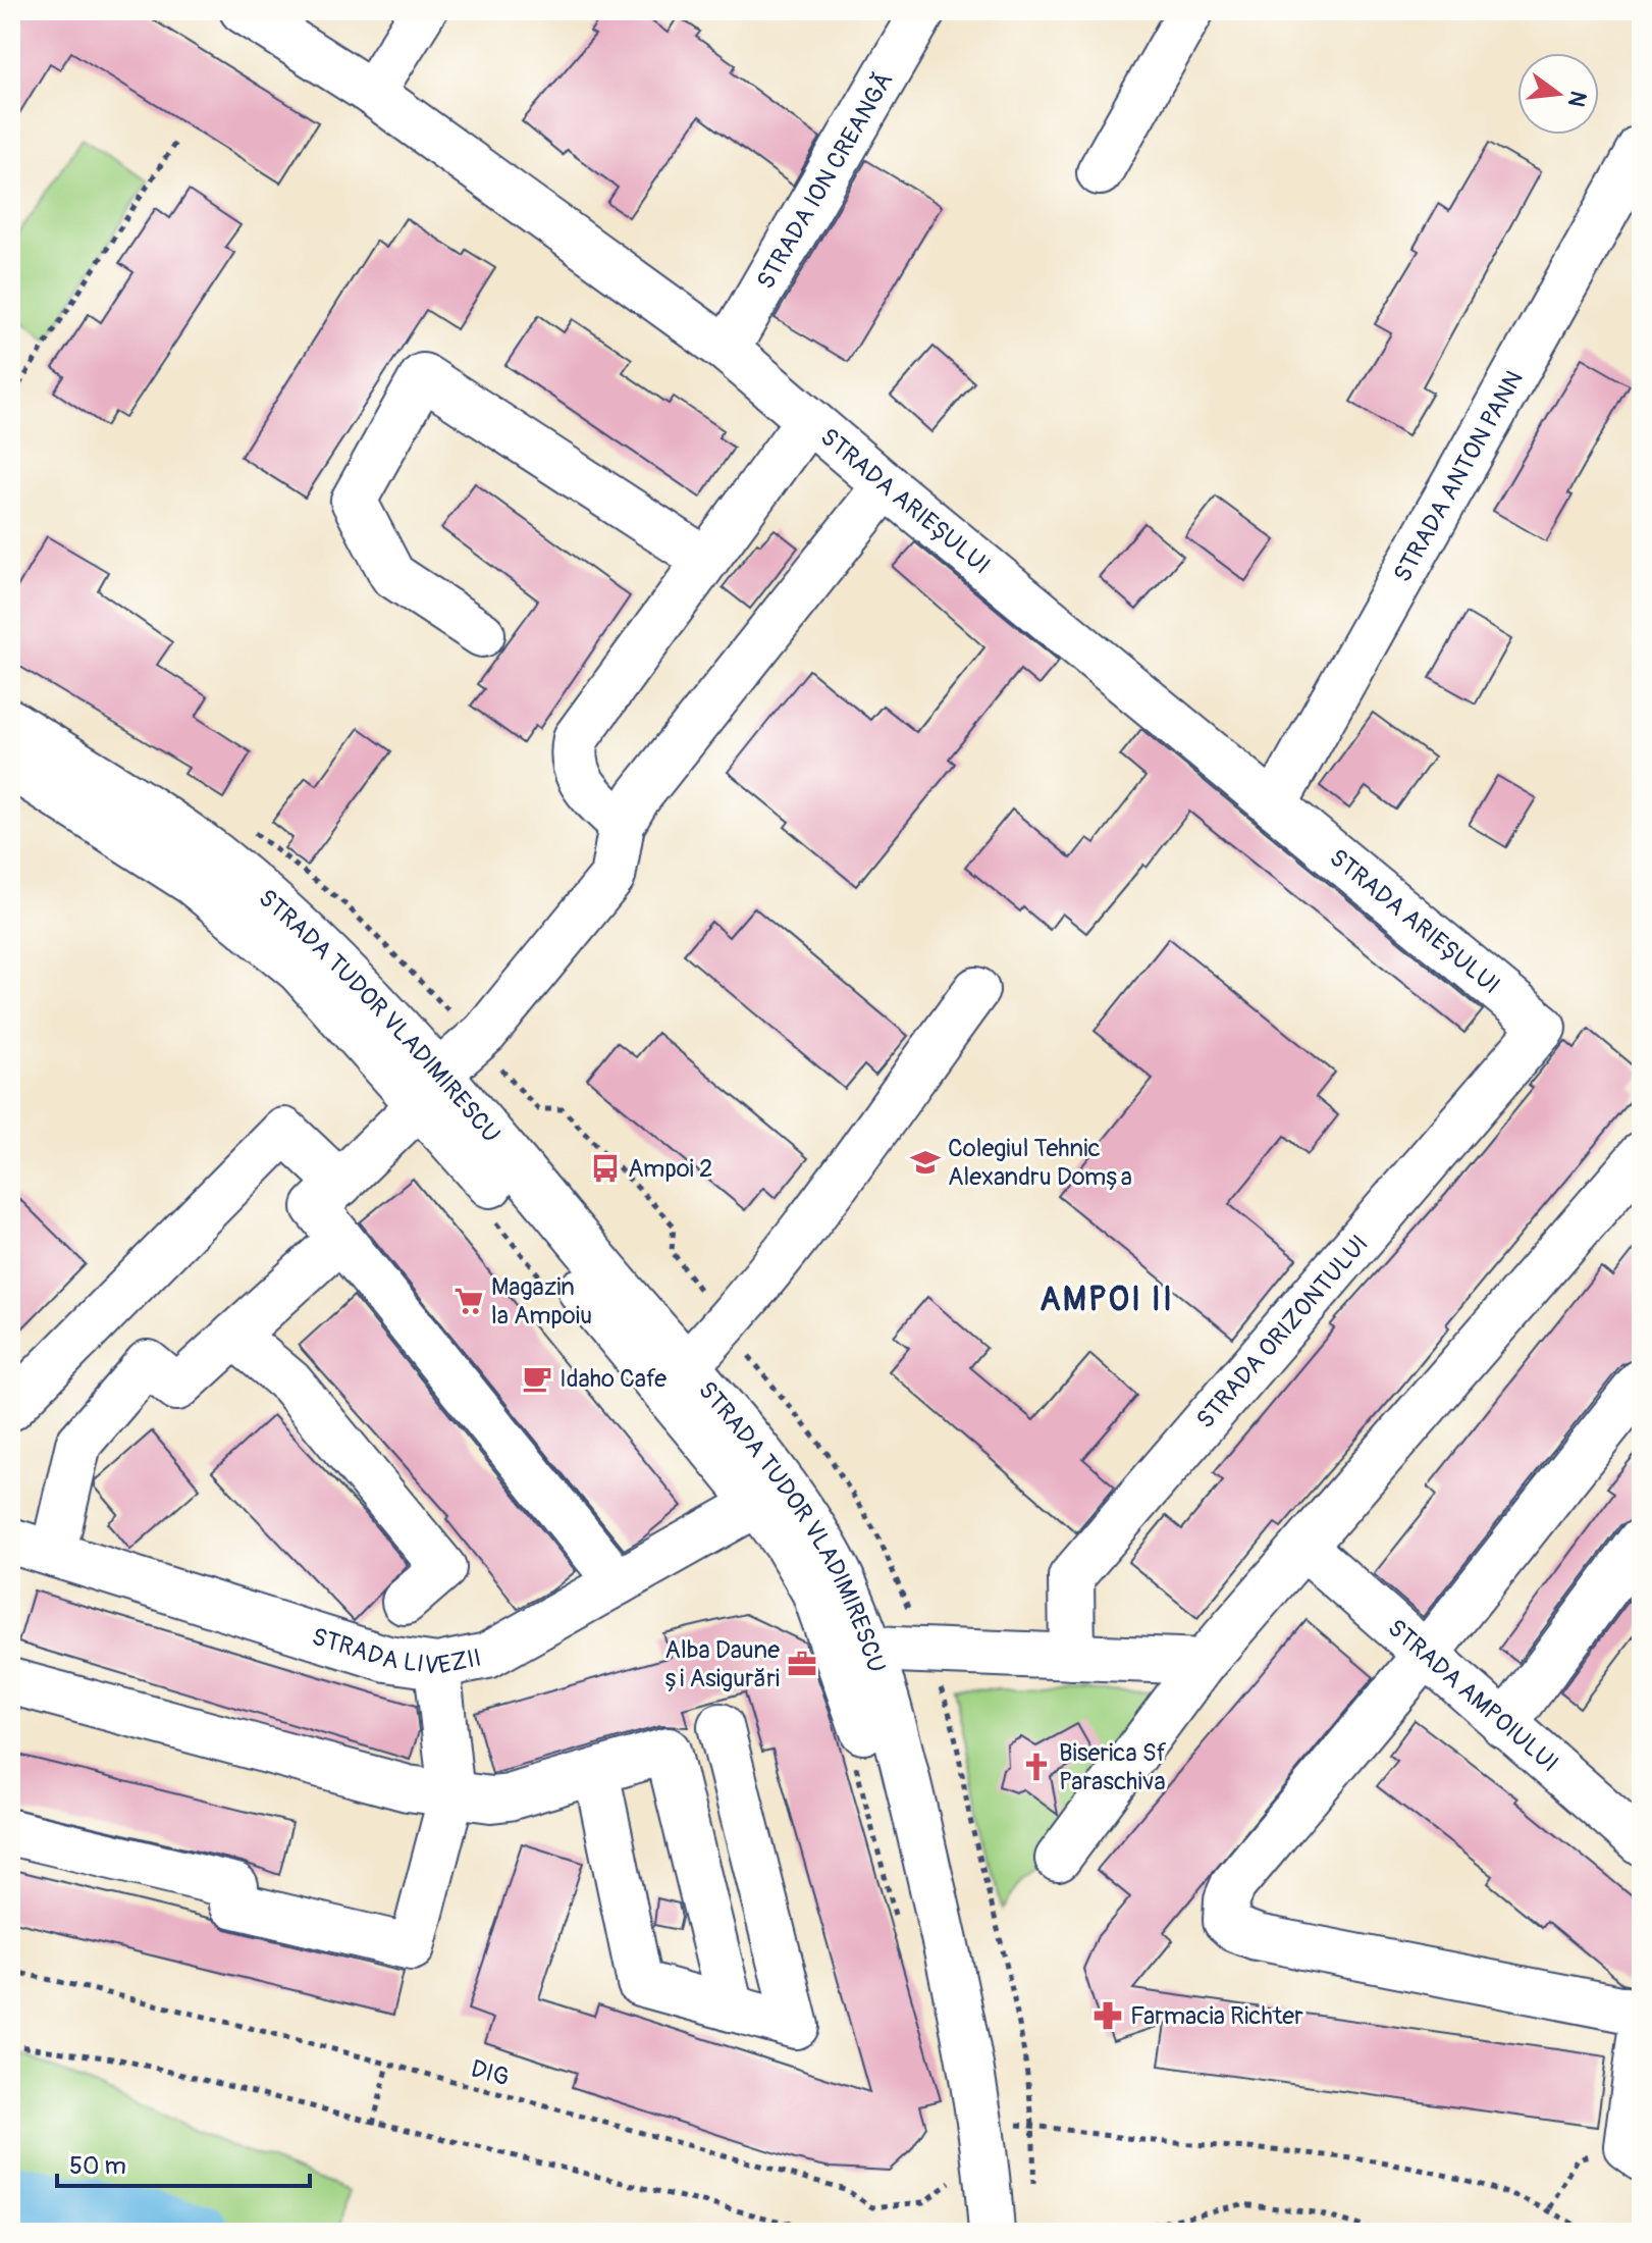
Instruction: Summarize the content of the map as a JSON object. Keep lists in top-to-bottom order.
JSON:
{
  "streets": {
    "street": [
      "STRADA ION CREANGĂ",
      "STRADA ANTON PANN",
      "STRADA ARIEȘULUI",
      "STRADA TUDOR VLADIMIRESCU",
      "STRADA ORIZONTULUI",
      "STRADA LIVEZII",
      "STRADA AMPOIULUI"
    ],
    "path": ["DIG"]
  },
  "crossings": [
    ["STRADA ION CREANGĂ", "STRADA ARIEȘULUI"],
    ["STRADA ANTON PANN", "STRADA ARIEȘULUI"],
    ["STRADA ARIEȘULUI", "STRADA ORIZONTULUI"],
    ["STRADA TUDOR VLADIMIRESCU", "STRADA LIVEZII"],
    ["STRADA TUDOR VLADIMIRESCU", "DIG"]
  ],
  "districts": ["AMPOI II"],
  "places": {
    "school or university": ["Colegiul Tehnic Alexandru Domșa"],
    "bus stop": ["Ampoi 2"],
    "supermarket": ["Magazin la Ampoiu"],
    "cafe": ["Idaho Cafe"],
    "office": ["Alba Daune și Asigurări"],
    "church": ["Biserica Sf Paraschiva"],
    "pharmacy": ["Farmacia Richter"]
  },
  "scale_bar": "50 m",
  "north": "right"
}
